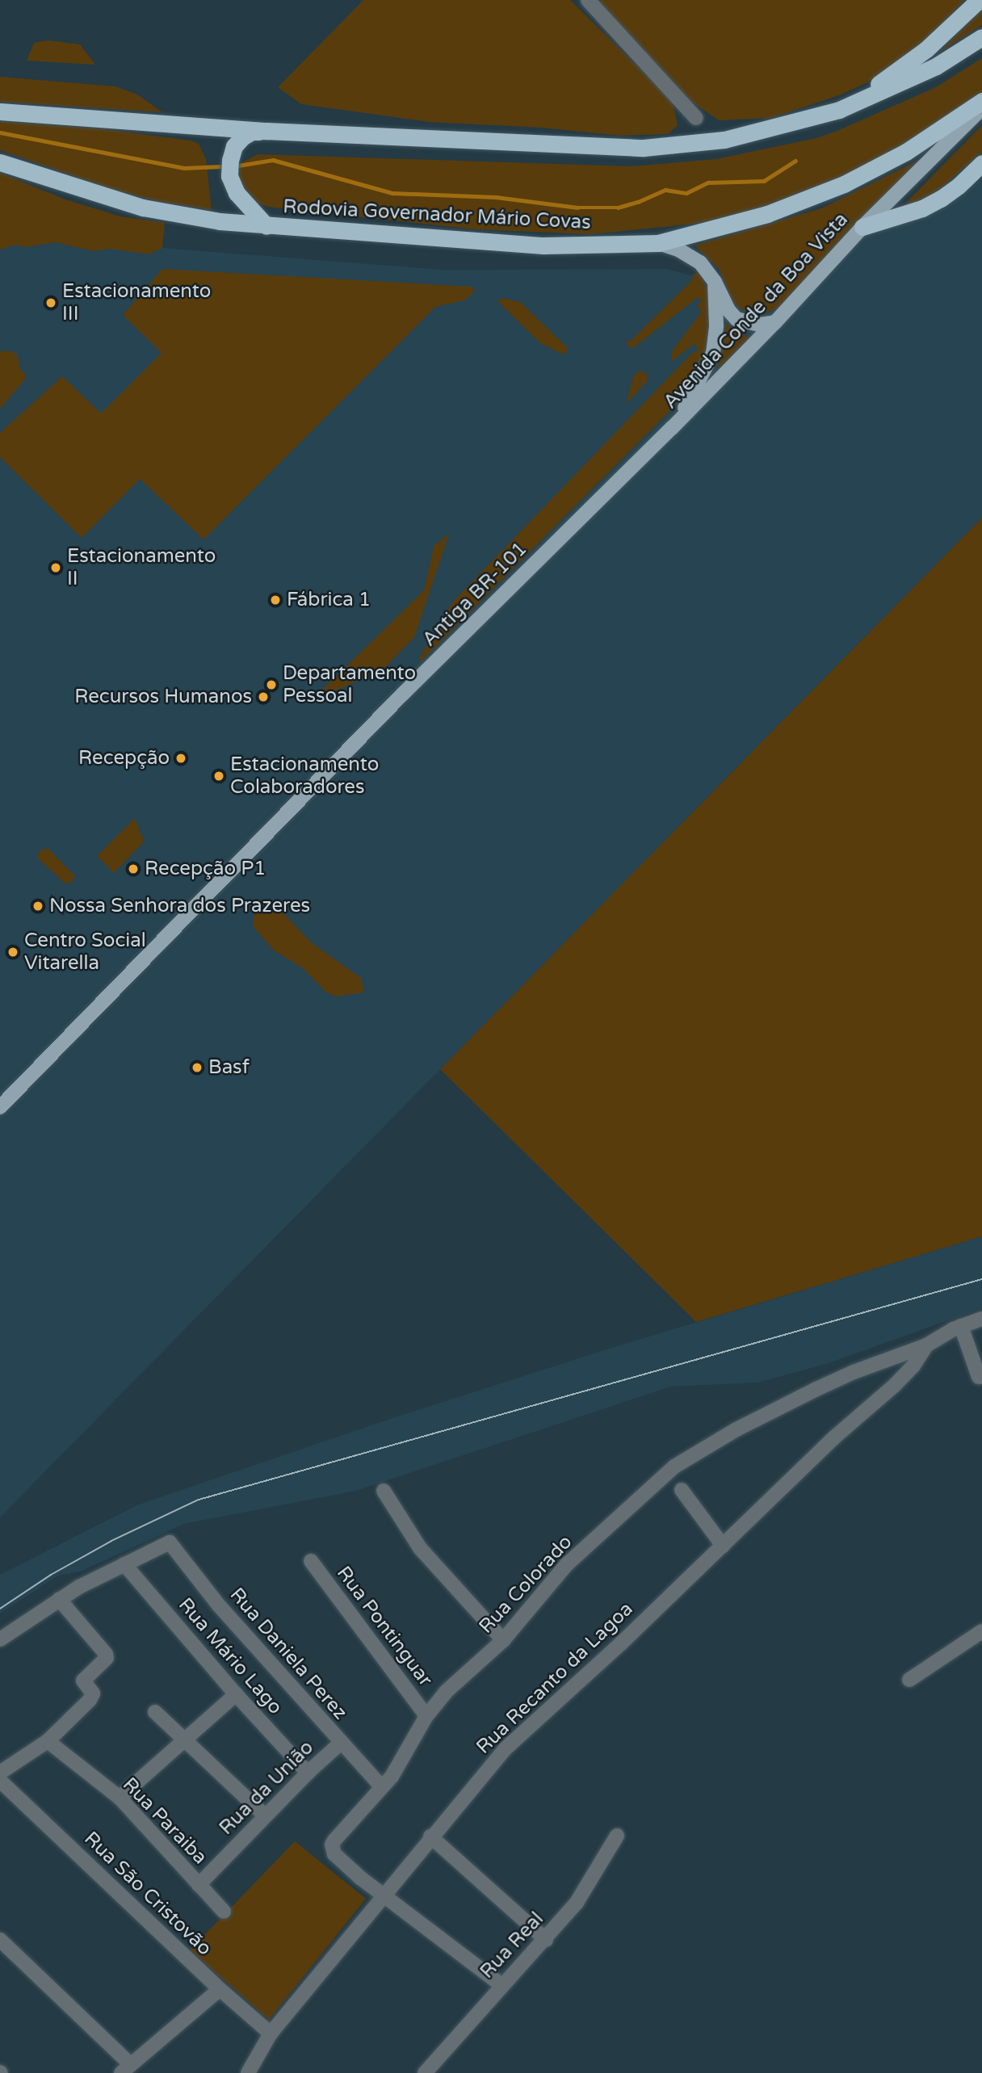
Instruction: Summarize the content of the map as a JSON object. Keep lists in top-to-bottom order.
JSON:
{
  "streets": {
    "highway": ["Rodovia Governador Mário Covas"],
    "main road": ["Avenida Conde da Boa Vista", "Antiga BR-101"],
    "street": [
      "Rua Colorado",
      "Rua Pontinguar",
      "Rua Daniela Perez",
      "Rua Mário Lago",
      "Rua Recanto da Lagoa",
      "Rua da União",
      "Rua Paraiba",
      "Rua São Cristovão",
      "Rua Real"
    ]
  },
  "crossings": [
    ["Avenida Conde da Boa Vista", "Antiga BR-101"],
    ["Rua Colorado", "Rua Pontinguar"],
    ["Rua Colorado", "Rua Daniela Perez"],
    ["Rua Colorado", "Rua Recanto da Lagoa"],
    ["Rua Daniela Perez", "Rua Mário Lago"],
    ["Rua Daniela Perez", "Rua da União"],
    ["Rua Mário Lago", "Rua da União"],
    ["Rua Recanto da Lagoa", "Rua São Cristovão"],
    ["Rua da União", "Rua Paraiba"]
  ],
  "places": [
    "Estacionamento III",
    "Estacionamento II",
    "Fábrica 1",
    "Departamento Pessoal",
    "Recursos Humanos",
    "Recepção",
    "Estacionamento Colaboradores",
    "Recepção P1",
    "Nossa Senhora dos Prazeres",
    "Centro Social Vitarella",
    "Basf"
  ]
}
